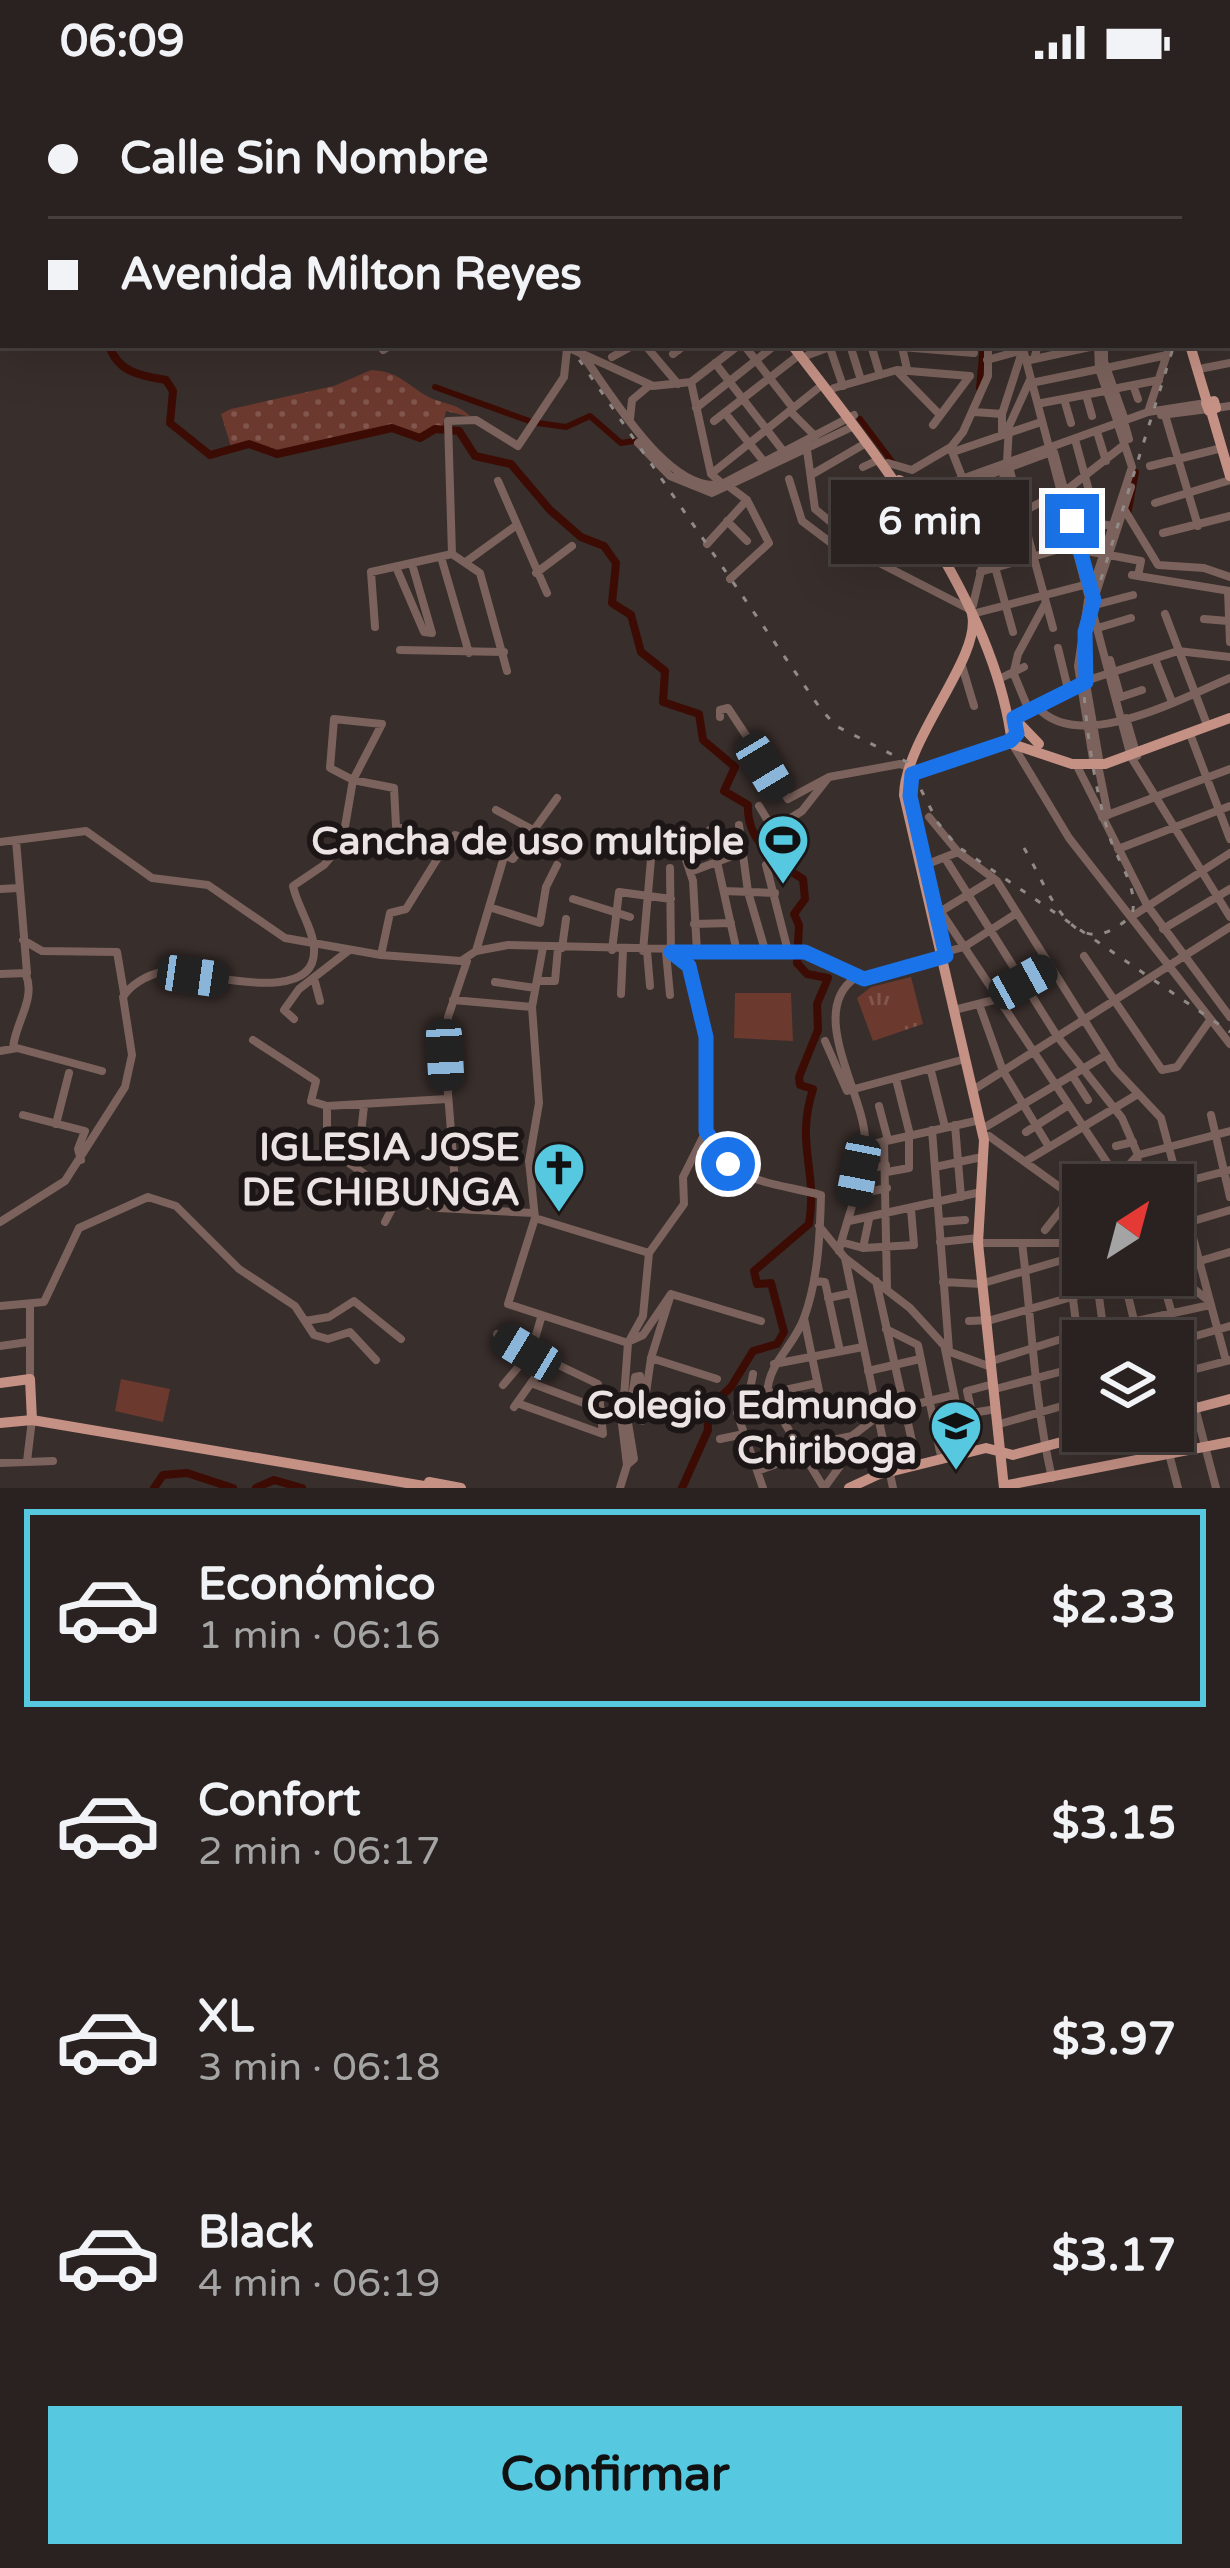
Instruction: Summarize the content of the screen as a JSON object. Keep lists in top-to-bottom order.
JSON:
{
  "places": {
    "sports": ["Cancha de uso multiple"],
    "church": ["IGLESIA JOSE DE CHIBUNGA"],
    "school or university": ["Colegio Edmundo Chiriboga"]
  },
  "north": "top right",
  "page": {
    "status": "06:09",
    "banner": ["Calle Sin Nombre", "Avenida Milton Reyes"],
    "bubble": "6 min",
    "list": [
      {
        "name": "Económico",
        "note": "1 min · 06:16",
        "value": "$2.33"
      },
      {
        "name": "Confort",
        "note": "2 min · 06:17",
        "value": "$3.15"
      },
      {
        "name": "XL",
        "note": "3 min · 06:18",
        "value": "$3.97"
      },
      {
        "name": "Black",
        "note": "4 min · 06:19",
        "value": "$3.17"
      }
    ],
    "buttons": "Confirmar"
  }
}
